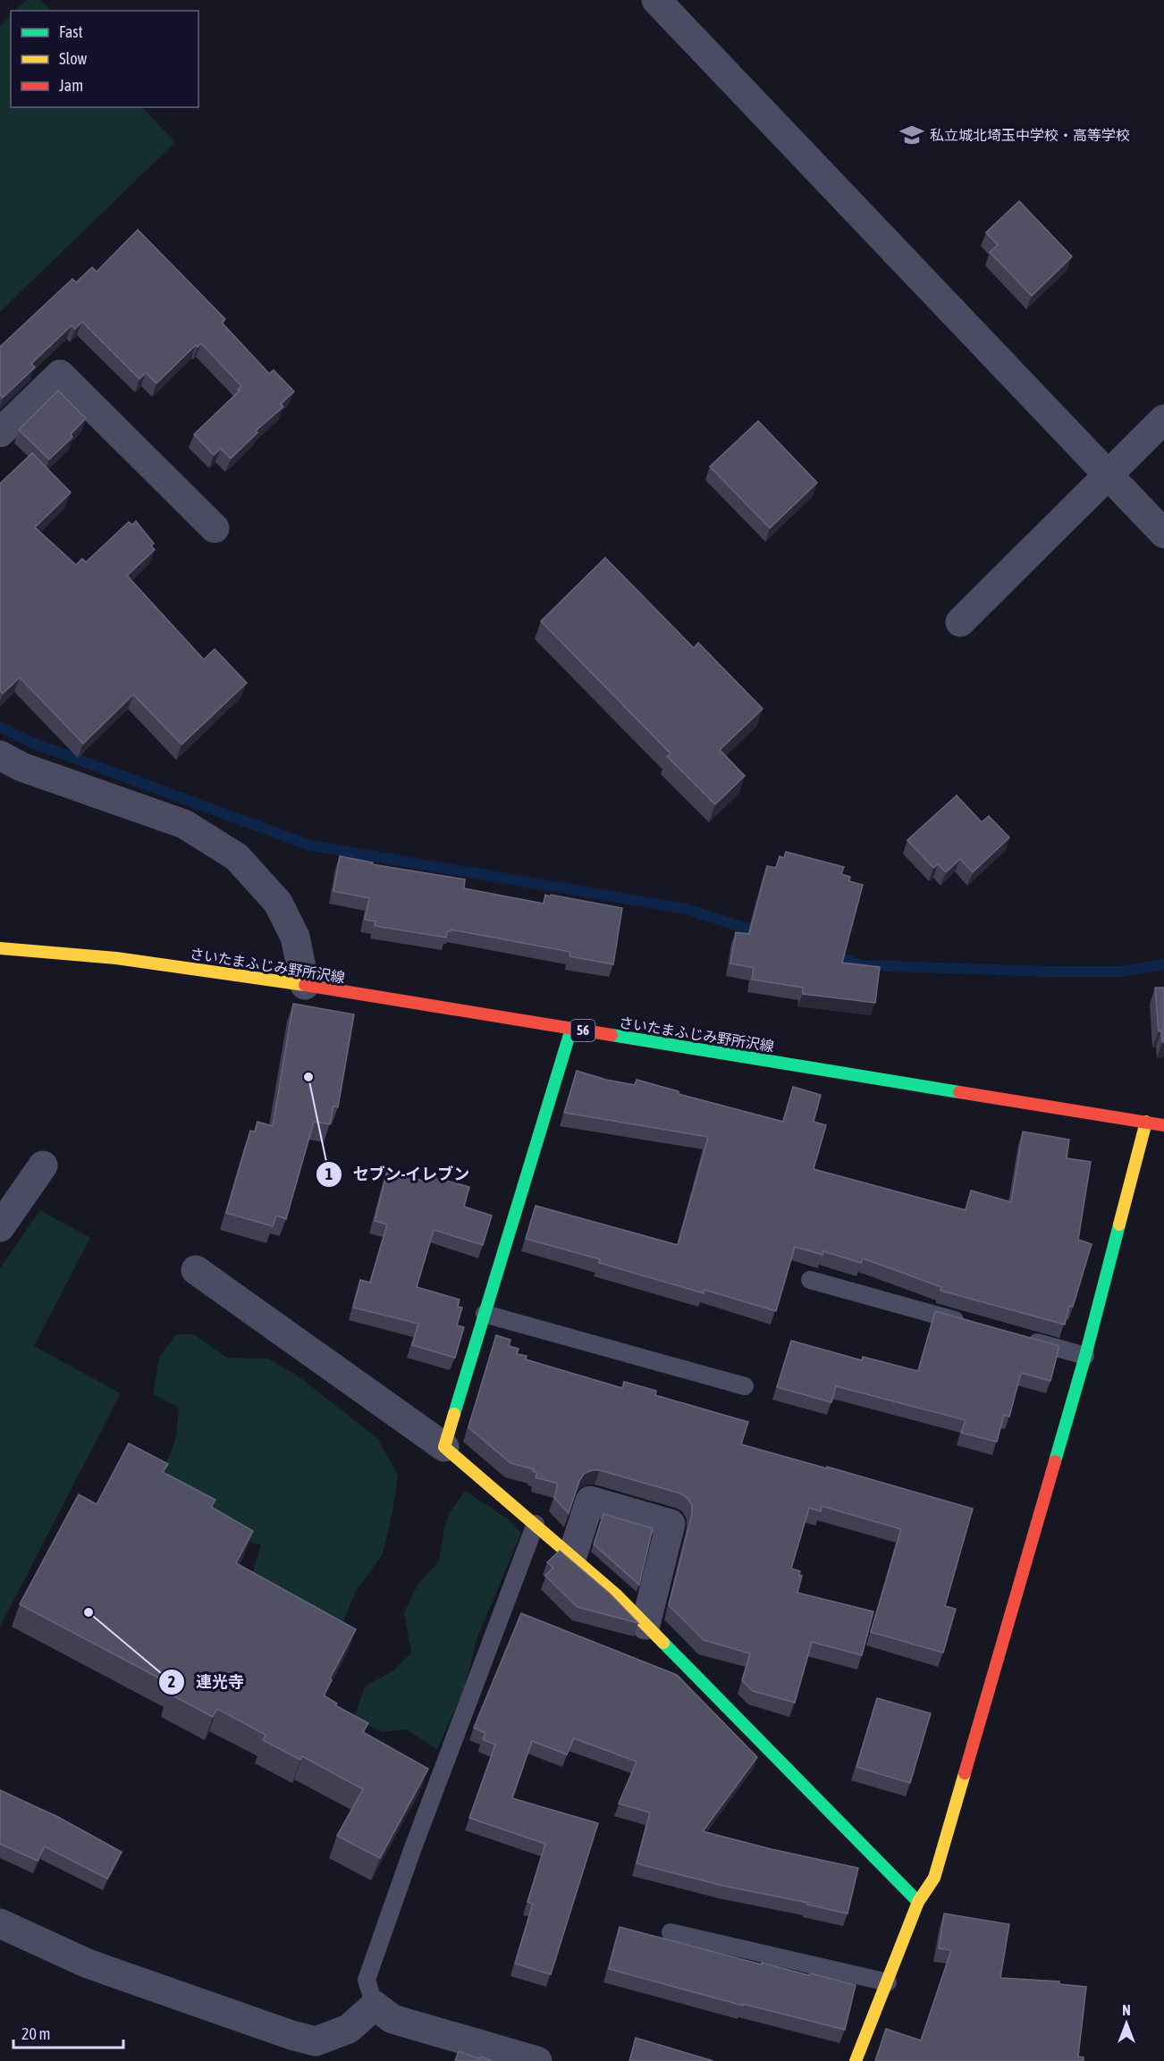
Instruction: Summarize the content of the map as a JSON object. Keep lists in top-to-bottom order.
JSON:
{
  "streets": {
    "street": ["さいたまふじみ野所沢線", "56"]
  },
  "places": {
    "school or university": ["私立城北埼玉中学校・高等学校"],
    "other": ["セブン-イレブン", "連光寺"]
  },
  "legend": ["Fast", "Slow", "Jam"],
  "scale_bar": "20 m",
  "north": "top"
}
